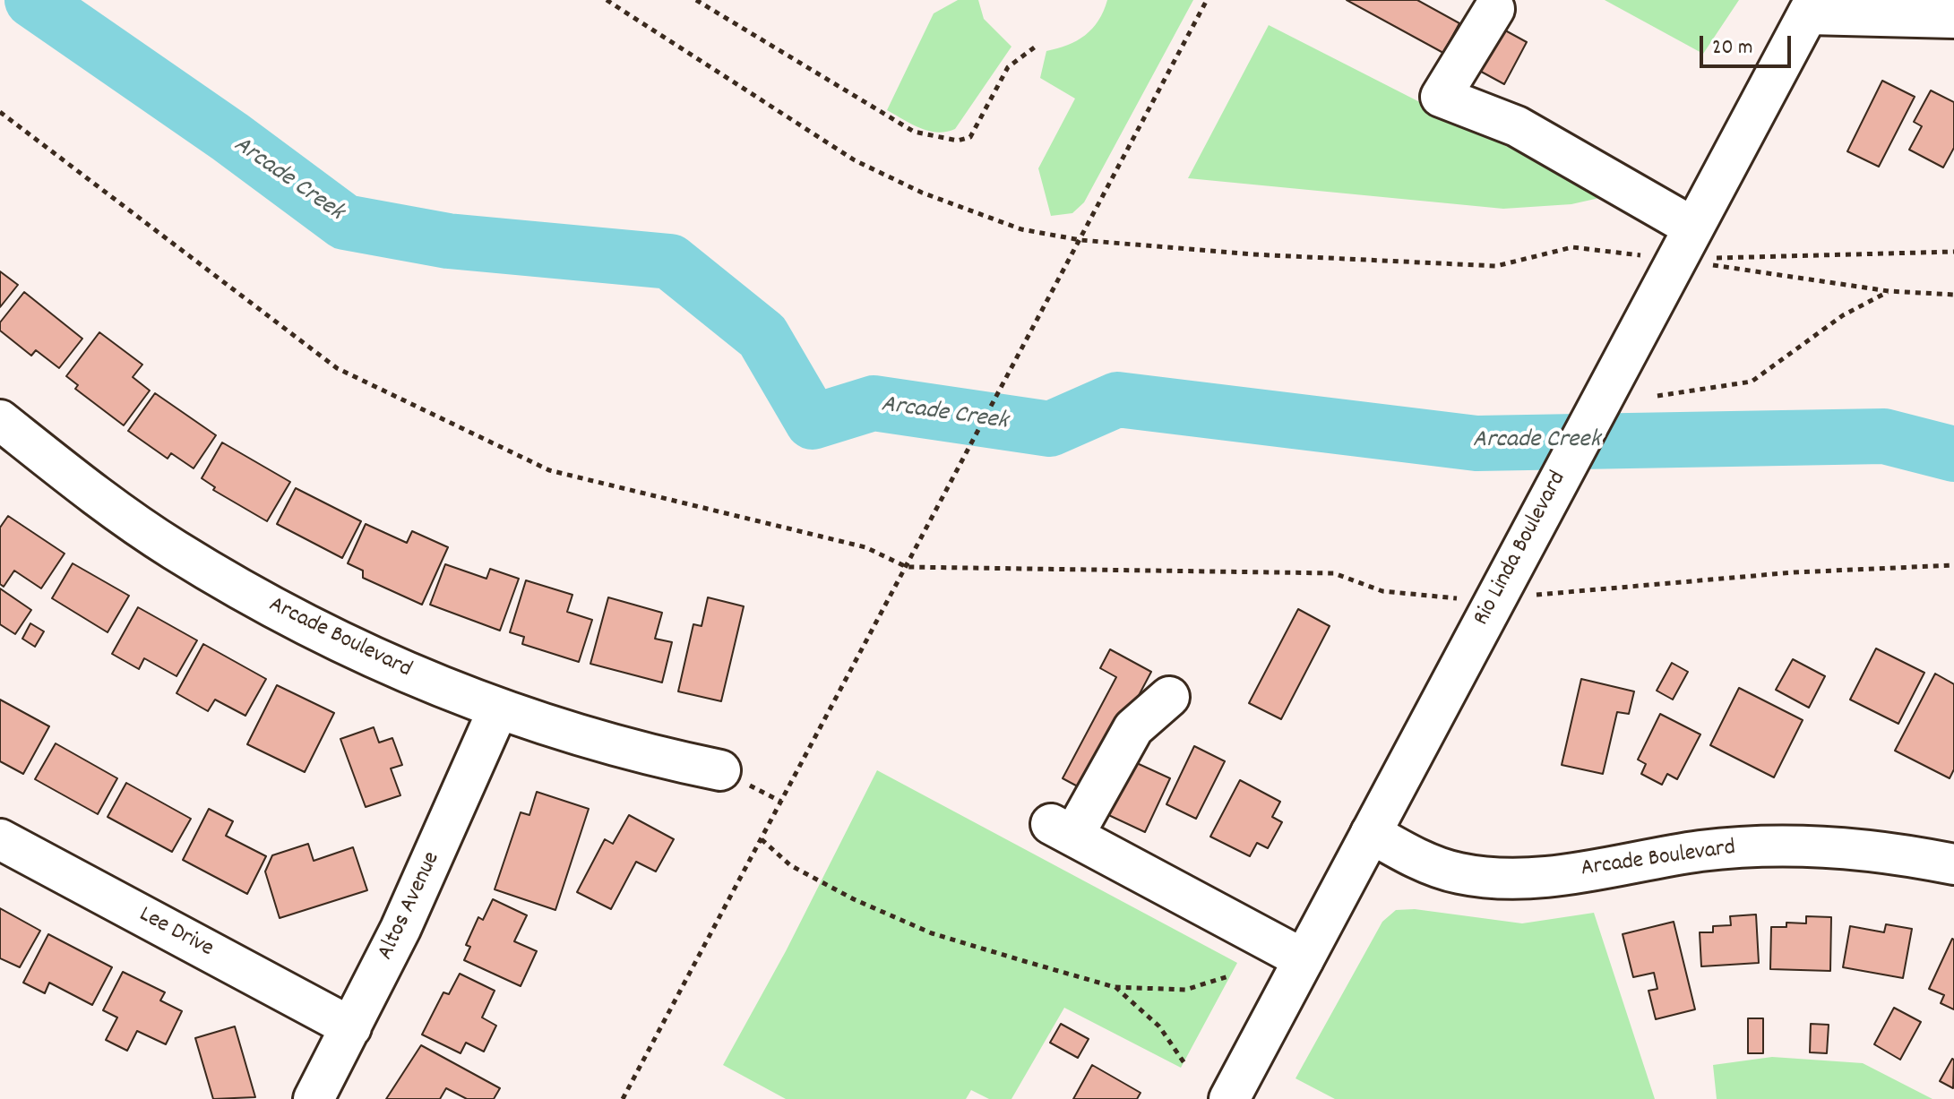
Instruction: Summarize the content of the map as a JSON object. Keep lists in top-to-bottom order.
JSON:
{
  "streets": {
    "street": [
      "Rio Linda Boulevard",
      "Arcade Boulevard",
      "Altos Avenue",
      "Lee Drive"
    ]
  },
  "crossings": [
    ["Rio Linda Boulevard", "Arcade Boulevard"],
    ["Arcade Boulevard", "Altos Avenue"],
    ["Altos Avenue", "Lee Drive"]
  ],
  "water": ["Arcade Creek"],
  "scale_bar": "20 m"
}
